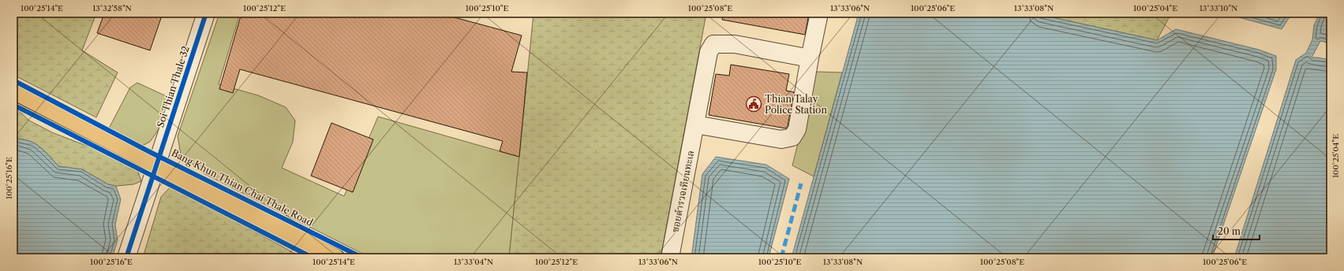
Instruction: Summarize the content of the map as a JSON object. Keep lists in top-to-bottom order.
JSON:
{
  "streets": {
    "main road": ["Bang Khun Thian Chai Thale Road"],
    "street": ["Soi Thian Thale 32", "ซอยตำรวจเทียนทะเล"]
  },
  "crossings": [
    ["Soi Thian Thale 32", "Bang Khun Thian Chai Thale Road"]
  ],
  "places": {
    "public building": ["Thian Talay Police Station"]
  },
  "scale_bar": "20 m",
  "coordinates": [
    "100°25'14\"E",
    "13°32'58\"N",
    "100°25'12\"E",
    "100°25'10\"E",
    "100°25'08\"E",
    "13°33'06\"N",
    "100°25'06\"E",
    "13°33'08\"N",
    "100°25'04\"E",
    "13°33'10\"N",
    "100°25'16\"E",
    "13°33'04\"N"
  ]
}
